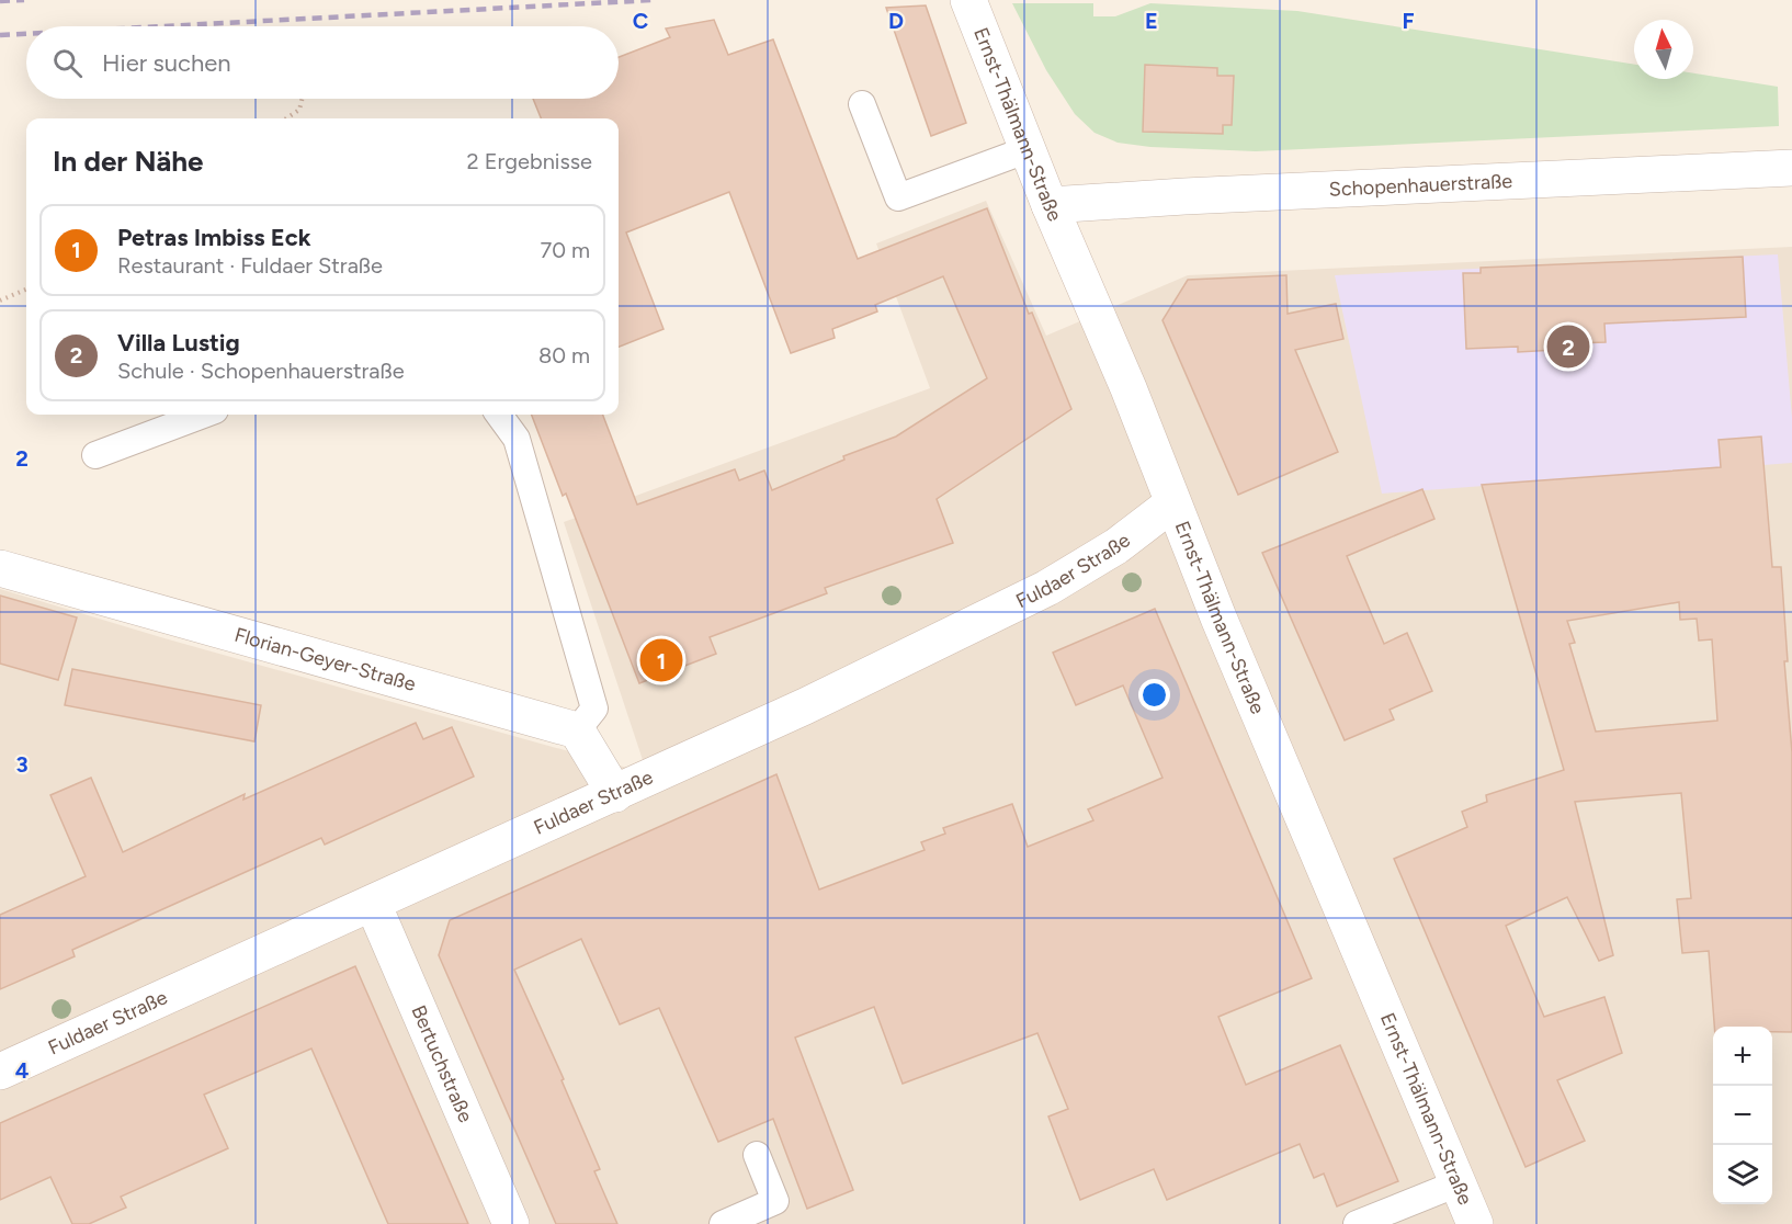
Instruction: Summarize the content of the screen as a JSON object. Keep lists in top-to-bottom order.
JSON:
{
  "streets": {
    "street": [
      "Ernst-Thälmann-Straße",
      "Schopenhauerstraße",
      "Fuldaer Straße",
      "Florian-Geyer-Straße",
      "Bertuchstraße"
    ]
  },
  "crossings": [
    ["Ernst-Thälmann-Straße", "Schopenhauerstraße"],
    ["Ernst-Thälmann-Straße", "Fuldaer Straße"],
    ["Fuldaer Straße", "Bertuchstraße"]
  ],
  "north": "top",
  "page": {
    "search": "Hier suchen",
    "heading": ["In der Nähe", "2 Ergebnisse"],
    "list": [
      {
        "mark": "1",
        "name": "Petras Imbiss Eck",
        "note": "Restaurant · Fuldaer Straße",
        "value": "70 m"
      },
      {
        "mark": "2",
        "name": "Villa Lustig",
        "note": "Schule · Schopenhauerstraße",
        "value": "80 m"
      }
    ],
    "pins": ["2", "1"],
    "map_buttons": ["+", "−"]
  },
  "grid": {
    "columns": [
      "C",
      "D",
      "E",
      "F"
    ],
    "rows": ["2", "3", "4"]
  }
}
